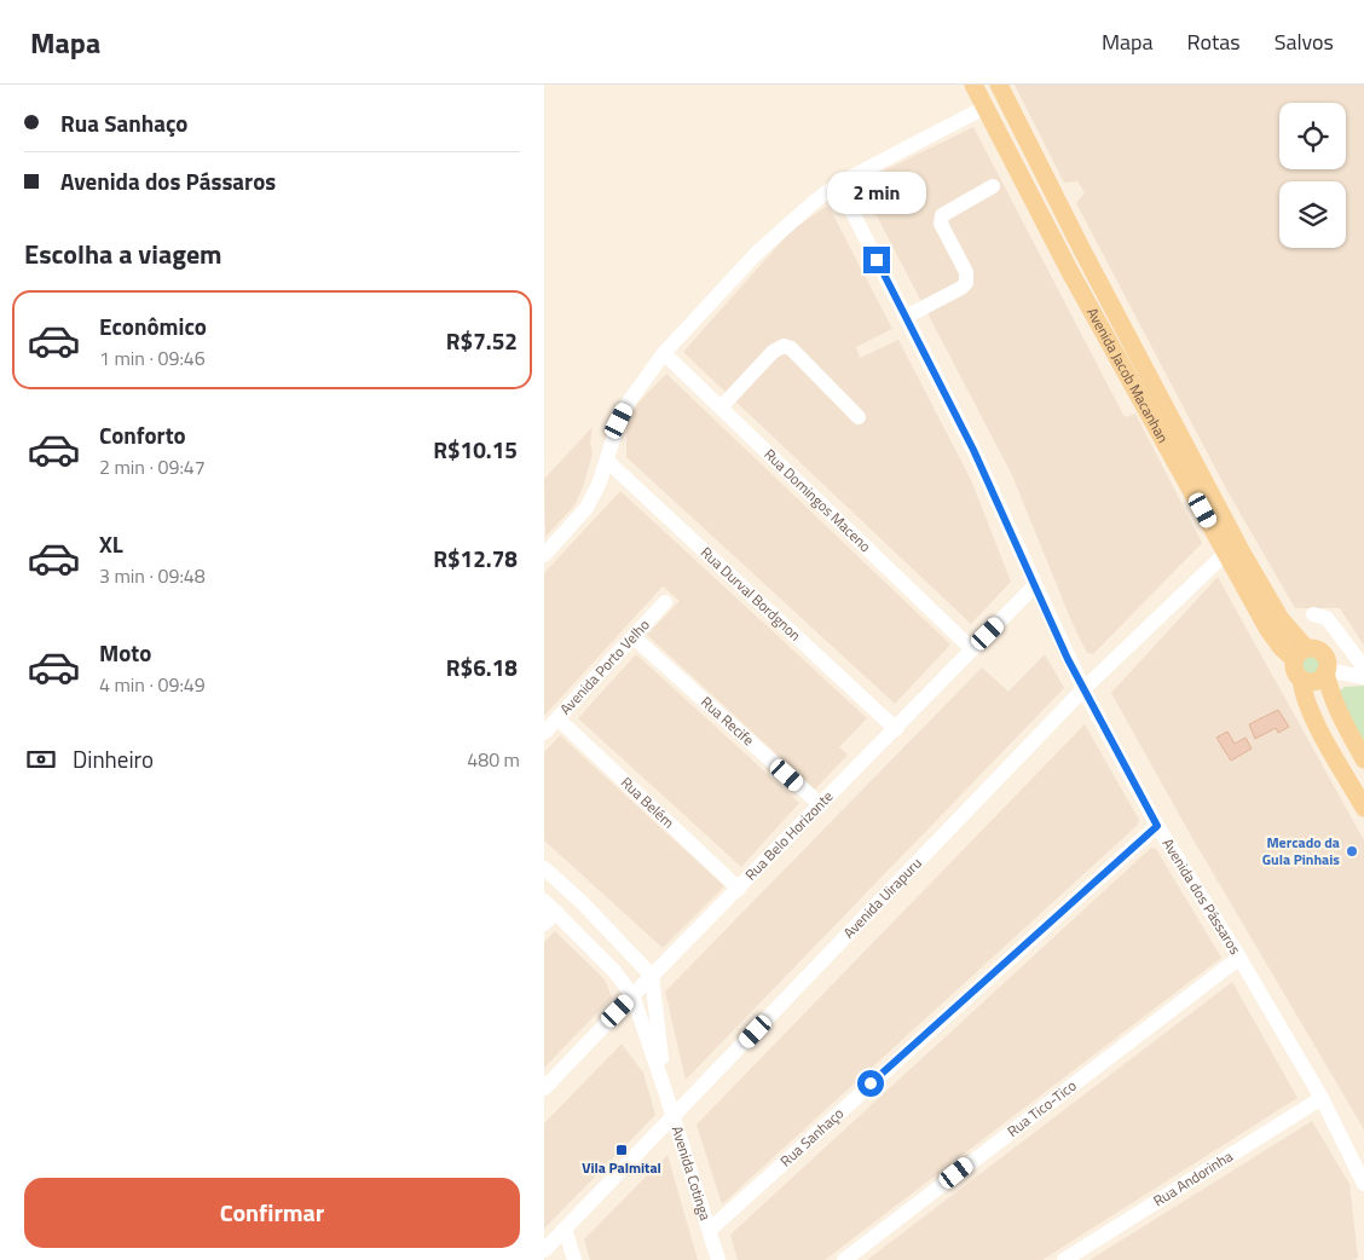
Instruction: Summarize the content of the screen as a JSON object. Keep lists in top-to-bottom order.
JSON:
{
  "streets": {
    "main road": ["Avenida Jacob Macanhan"],
    "street": [
      "Rua Domingos Maceno",
      "Rua Durval Bordgnon",
      "Avenida Porto Velho",
      "Rua Recife",
      "Rua Belém",
      "Rua Belo Horizonte",
      "Avenida dos Pássaros",
      "Avenida Uirapuru",
      "Rua Tico-Tico",
      "Rua Sanhaço",
      "Avenida Cotinga",
      "Rua Andorinha"
    ]
  },
  "crossings": [
    ["Avenida Jacob Macanhan", "Avenida Uirapuru"],
    ["Rua Domingos Maceno", "Rua Belo Horizonte"],
    ["Rua Durval Bordgnon", "Rua Belo Horizonte"],
    ["Avenida Porto Velho", "Rua Recife"],
    ["Avenida Porto Velho", "Rua Belém"],
    ["Rua Recife", "Rua Belo Horizonte"],
    ["Rua Belém", "Rua Belo Horizonte"],
    ["Rua Belo Horizonte", "Avenida dos Pássaros"],
    ["Rua Belo Horizonte", "Avenida Cotinga"],
    ["Avenida dos Pássaros", "Avenida Uirapuru"],
    ["Avenida dos Pássaros", "Rua Tico-Tico"],
    ["Avenida dos Pássaros", "Rua Sanhaço"],
    ["Avenida dos Pássaros", "Rua Andorinha"],
    ["Avenida Uirapuru", "Avenida Cotinga"],
    ["Rua Sanhaço", "Avenida Cotinga"]
  ],
  "places": {
    "other": ["Mercado da Gula Pinhais"],
    "transit": ["Vila Palmital"]
  },
  "page": {
    "header": "Mapa",
    "nav": ["Mapa", "Rotas", "Salvos"],
    "banner": ["Rua Sanhaço", "Avenida dos Pássaros"],
    "bubble": "2 min",
    "heading": "Escolha a viagem",
    "list": [
      {
        "name": "Econômico",
        "note": "1 min · 09:46",
        "value": "R$7.52"
      },
      {
        "name": "Conforto",
        "note": "2 min · 09:47",
        "value": "R$10.15"
      },
      {
        "name": "XL",
        "note": "3 min · 09:48",
        "value": "R$12.78"
      },
      {
        "name": "Moto",
        "note": "4 min · 09:49",
        "value": "R$6.18"
      }
    ],
    "pay": ["Dinheiro", "480 m"],
    "buttons": "Confirmar"
  }
}
